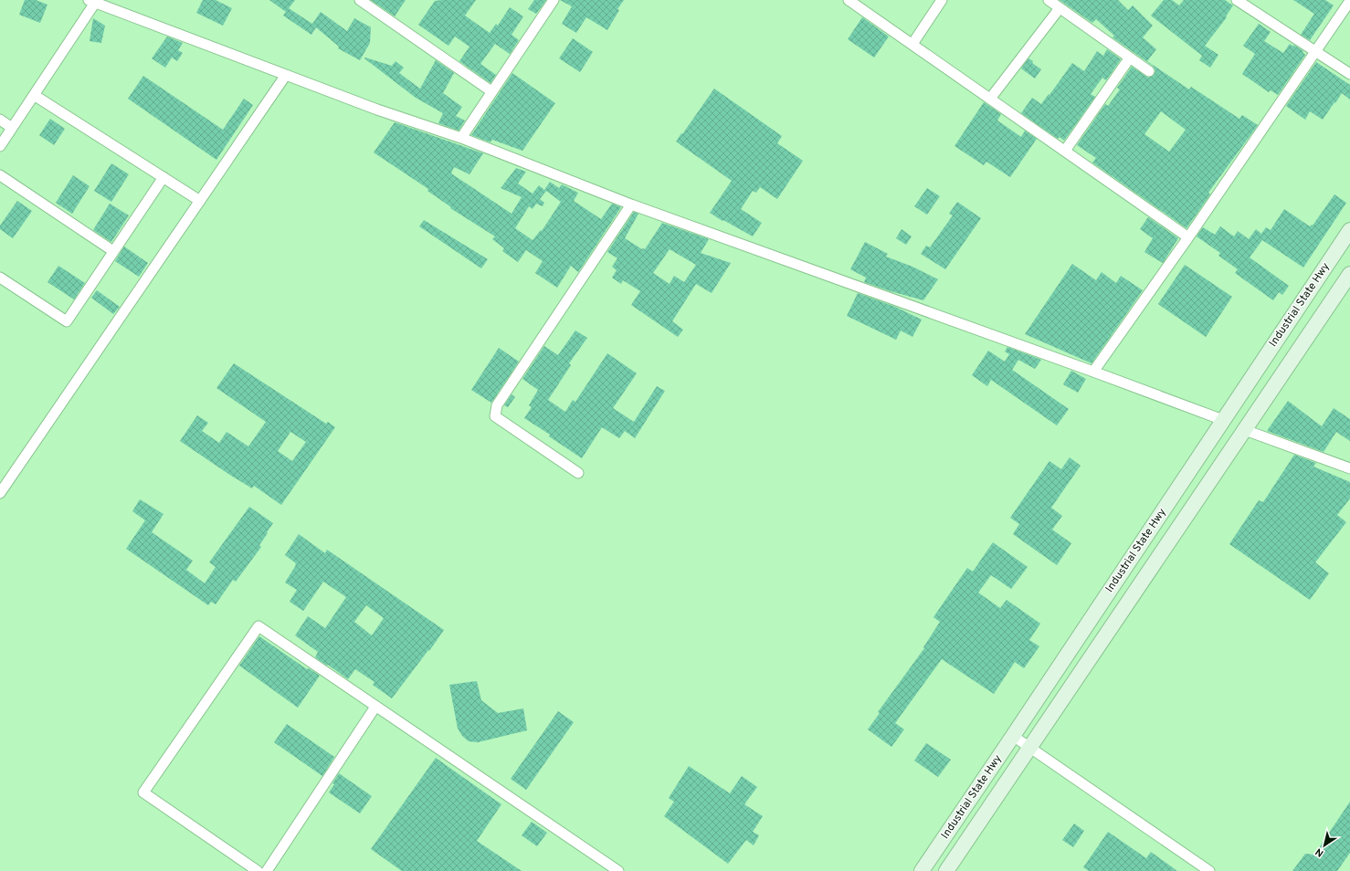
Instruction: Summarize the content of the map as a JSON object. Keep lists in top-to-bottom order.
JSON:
{
  "streets": {
    "main road": ["Industrial State Hwy"]
  },
  "north": "bottom left"
}
